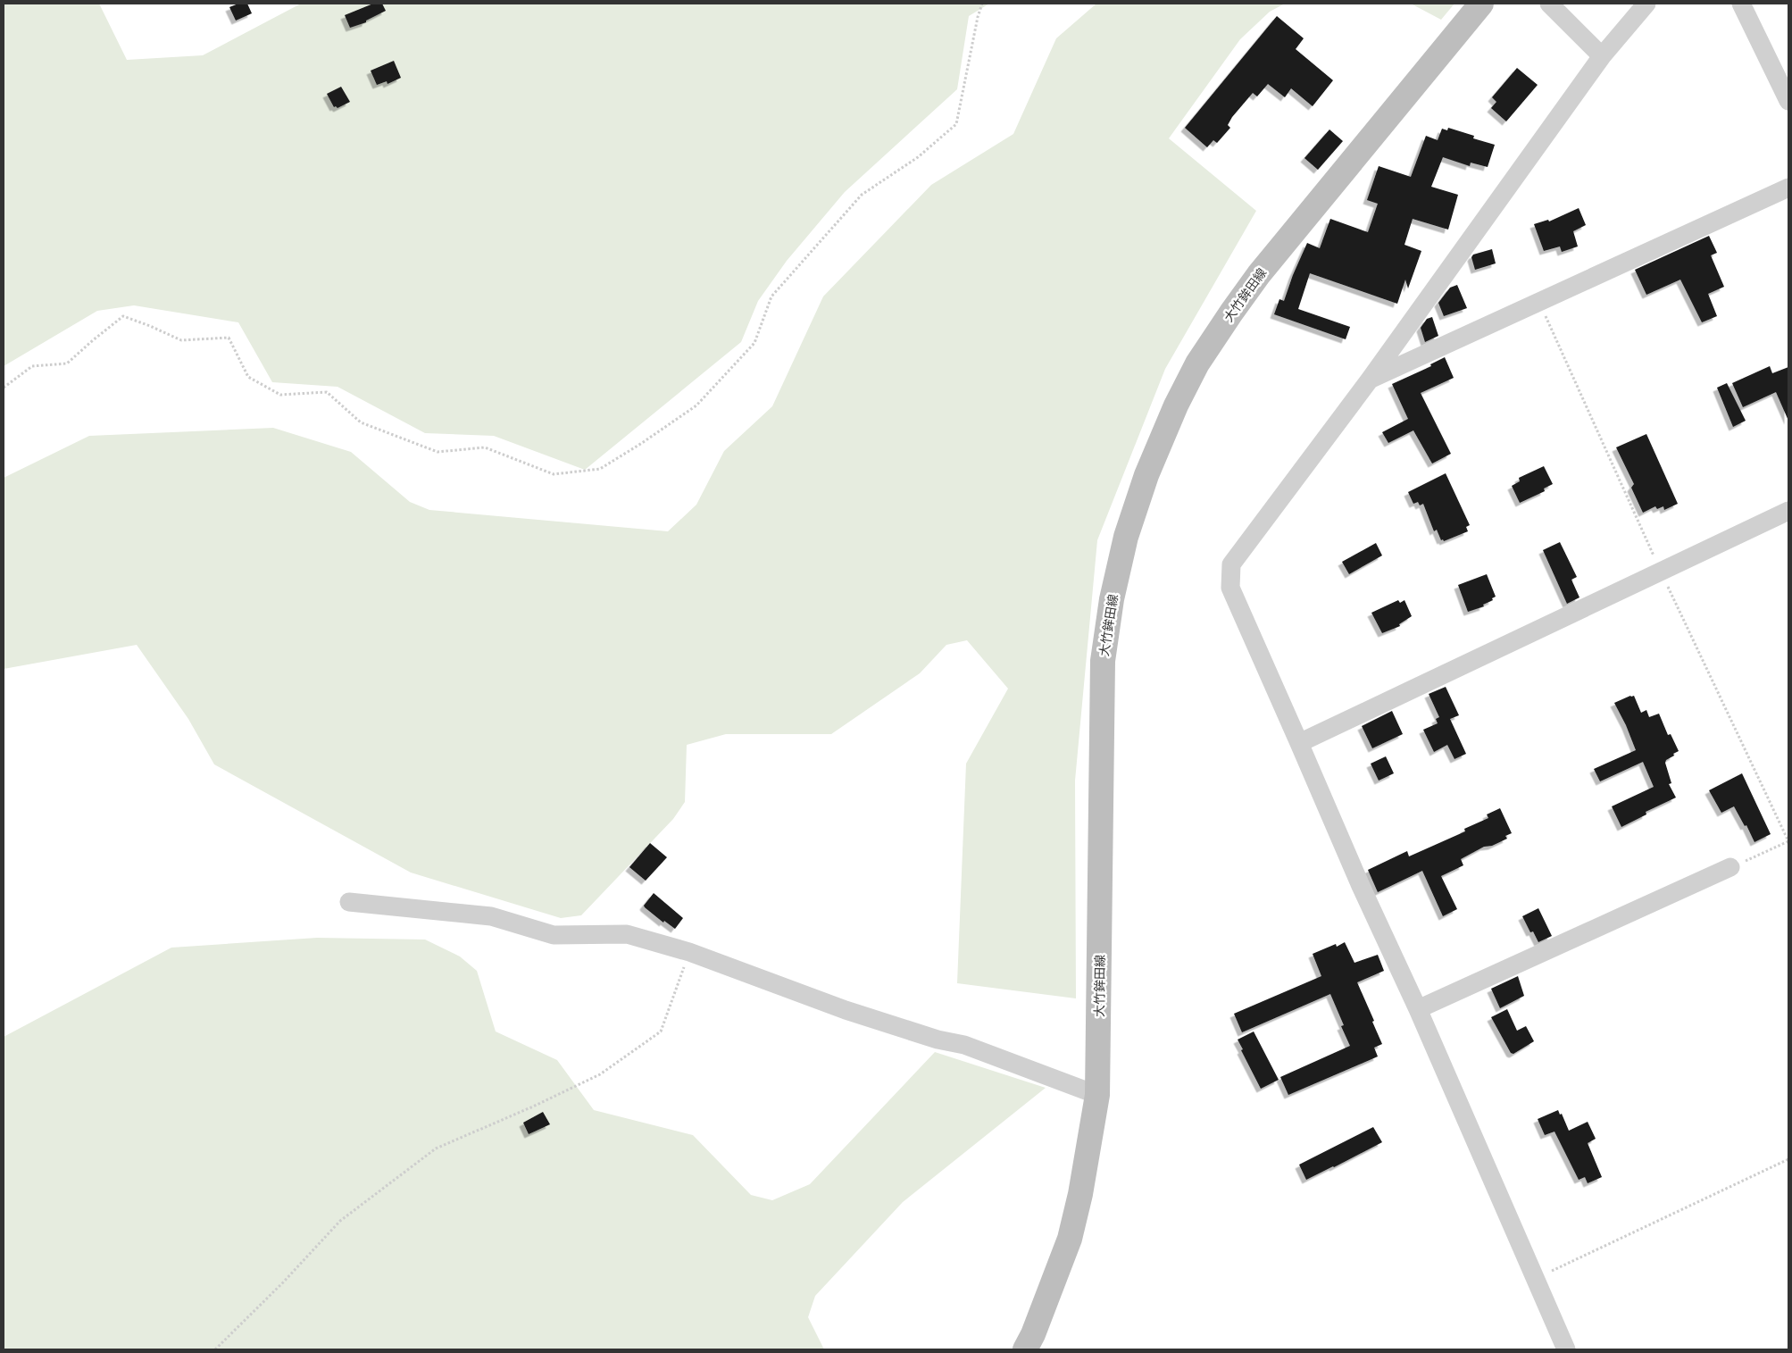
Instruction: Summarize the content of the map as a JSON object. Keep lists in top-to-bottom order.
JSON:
{
  "streets": {
    "main road": ["大竹鉾田線"]
  }
}
